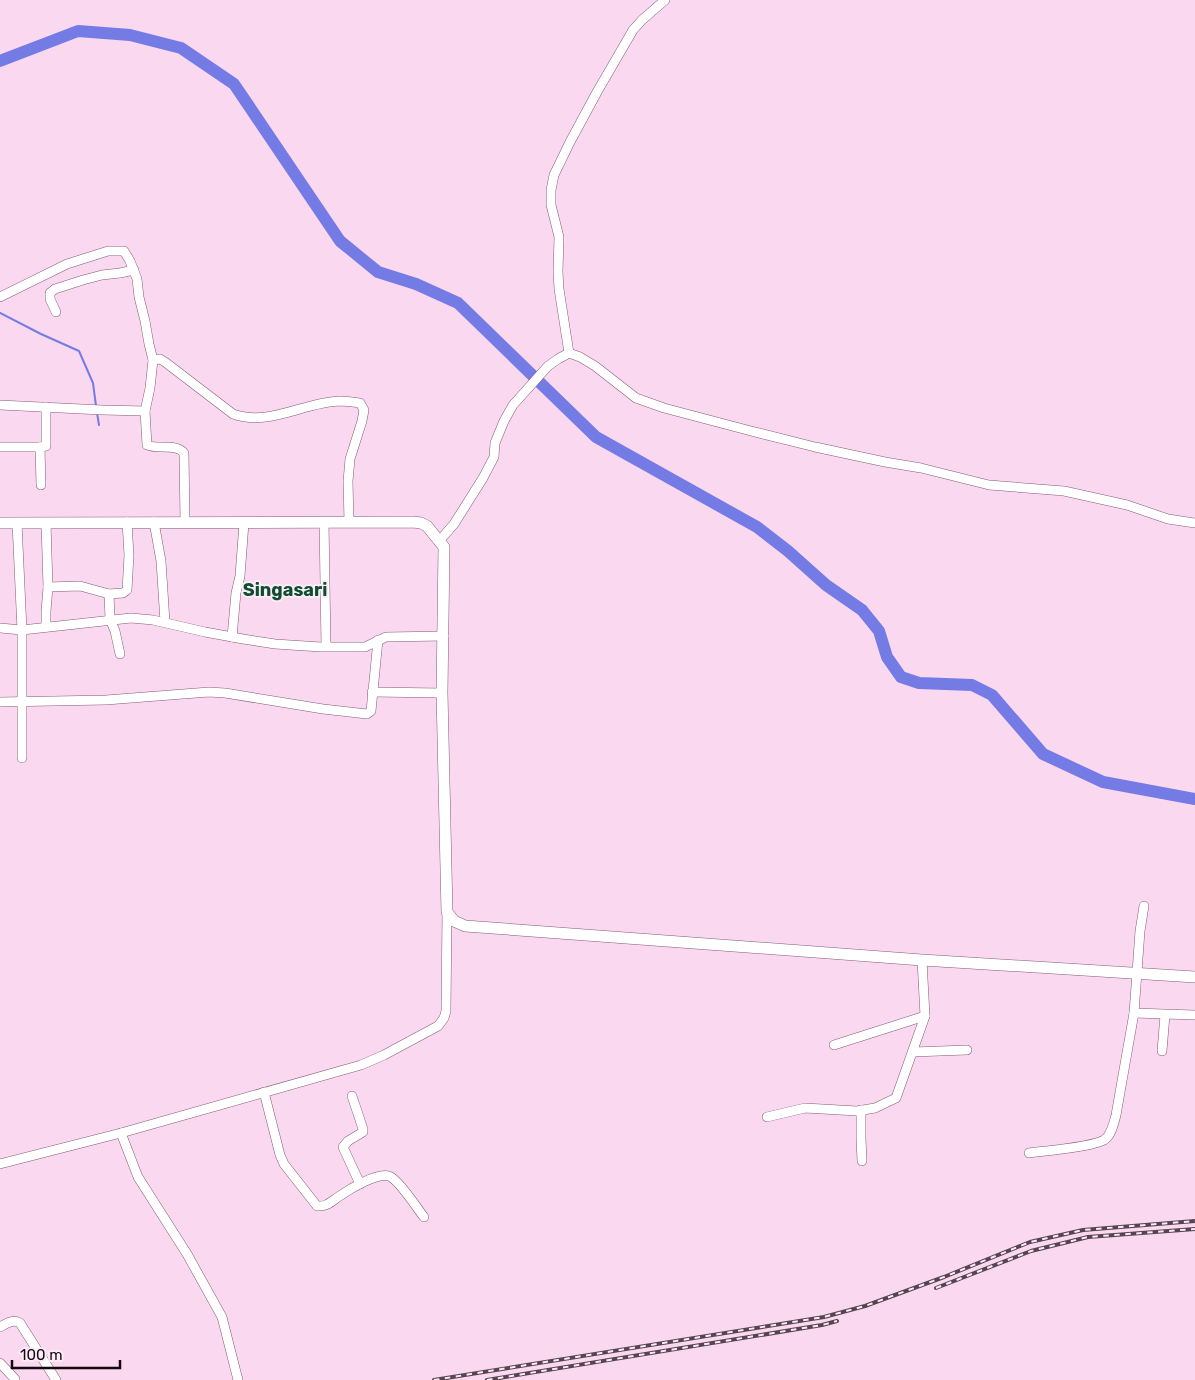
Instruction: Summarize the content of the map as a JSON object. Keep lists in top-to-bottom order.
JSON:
{
  "districts": ["Singasari"],
  "scale_bar": "100 m"
}
